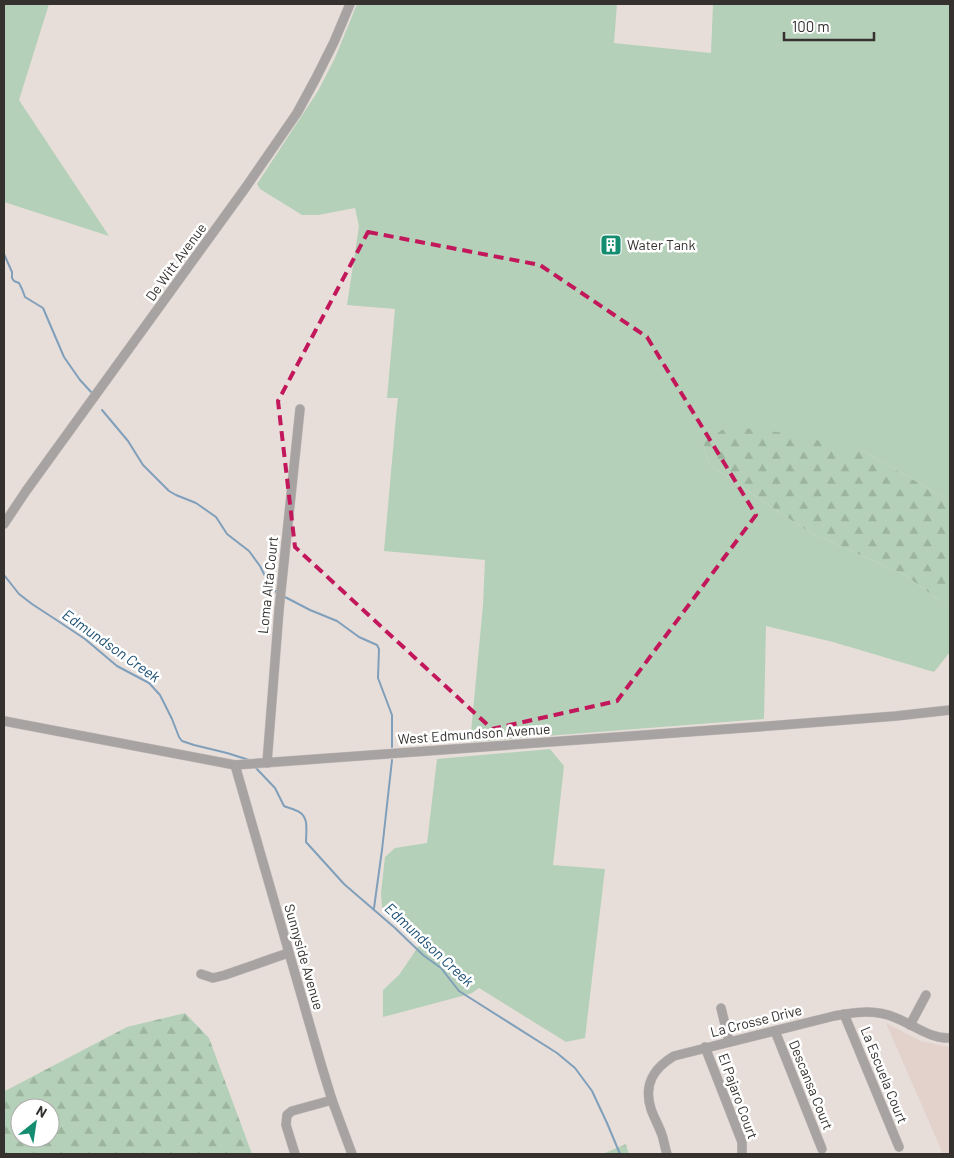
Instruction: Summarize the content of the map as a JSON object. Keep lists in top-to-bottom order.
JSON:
{
  "streets": {
    "street": [
      "De Witt Avenue",
      "Loma Alta Court",
      "West Edmundson Avenue",
      "Sunnyside Avenue",
      "La Crosse Drive",
      "La Escuela Court",
      "Descansa Court",
      "El Pajaro Court"
    ]
  },
  "crossings": [
    ["Loma Alta Court", "West Edmundson Avenue"],
    ["West Edmundson Avenue", "Sunnyside Avenue"],
    ["La Crosse Drive", "La Escuela Court"],
    ["La Crosse Drive", "Descansa Court"],
    ["La Crosse Drive", "El Pajaro Court"]
  ],
  "water": ["Edmundson Creek"],
  "places": {
    "building": ["Water Tank"]
  },
  "scale_bar": "100 m",
  "north": "top right"
}
